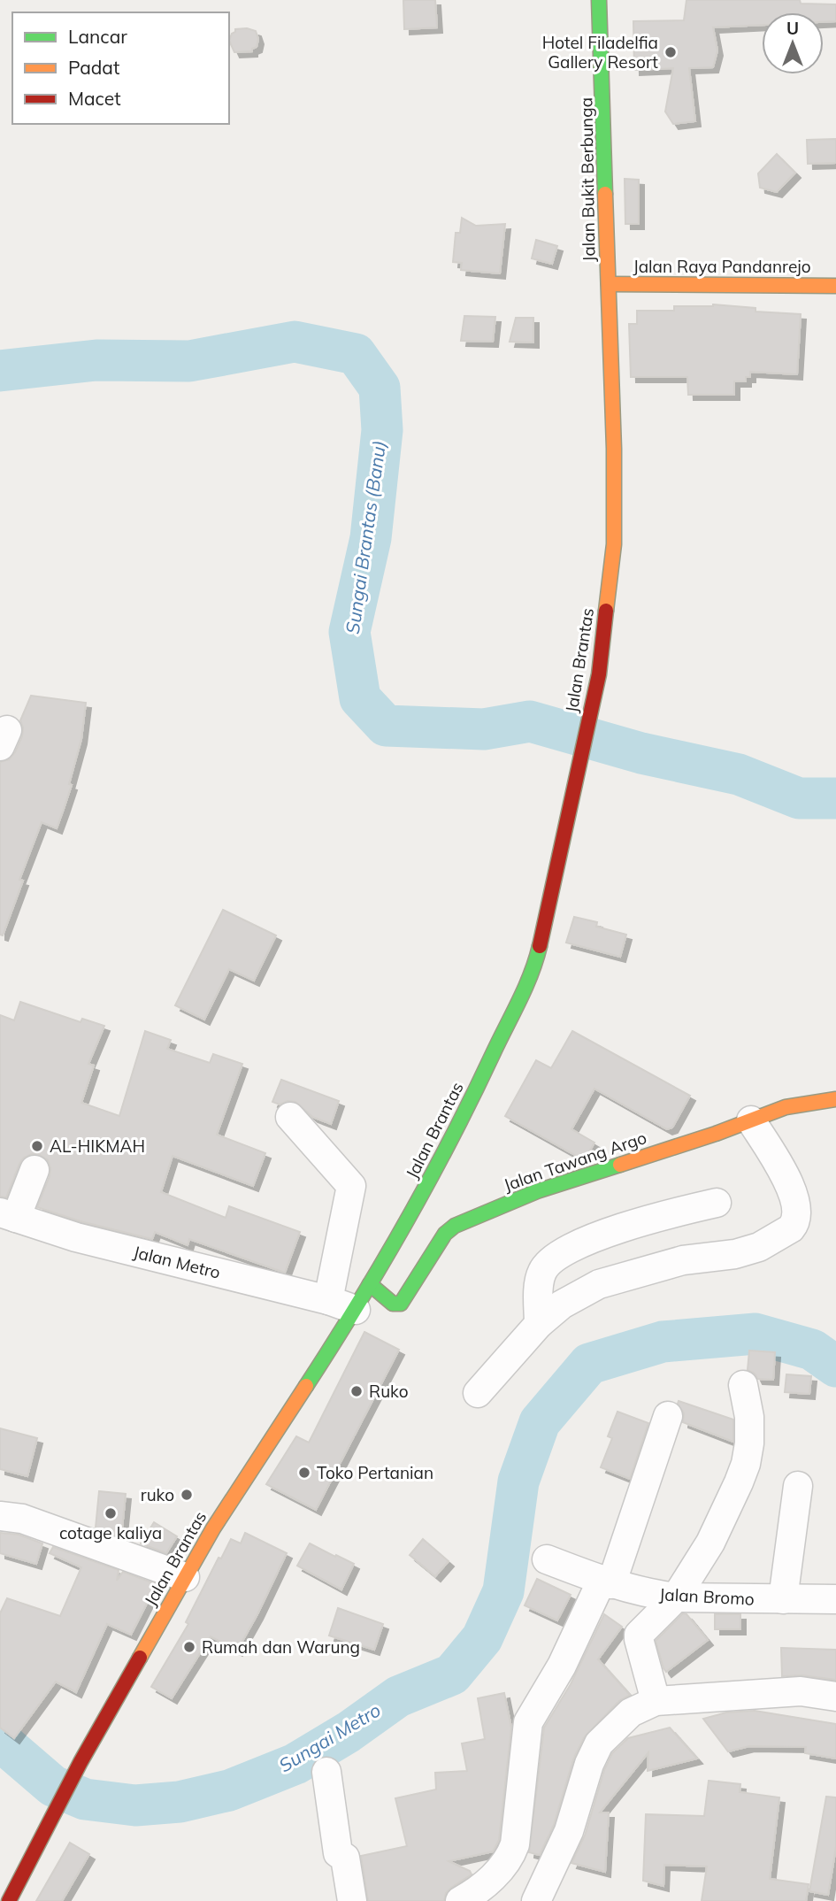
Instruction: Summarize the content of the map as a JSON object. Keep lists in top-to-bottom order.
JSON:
{
  "streets": {
    "main road": [
      "Jalan Bukit Berbunga",
      "Jalan Raya Pandanrejo",
      "Jalan Brantas",
      "Jalan Tawang Argo"
    ],
    "street": ["Jalan Metro", "Jalan Bromo"]
  },
  "crossings": [
    ["Jalan Bukit Berbunga", "Jalan Raya Pandanrejo"],
    ["Jalan Bukit Berbunga", "Jalan Brantas"],
    ["Jalan Raya Pandanrejo", "Jalan Brantas"],
    ["Jalan Brantas", "Jalan Tawang Argo"],
    ["Jalan Brantas", "Jalan Metro"]
  ],
  "water": ["Sungai Brantas (Banu)", "Sungai Metro"],
  "places": [
    "Hotel Filadelfia Gallery Resort",
    "AL-HIKMAH",
    "Ruko",
    "Toko Pertanian",
    "ruko",
    "cotage kaliya",
    "Rumah dan Warung"
  ],
  "legend": ["Lancar", "Padat", "Macet"],
  "north": "top"
}
